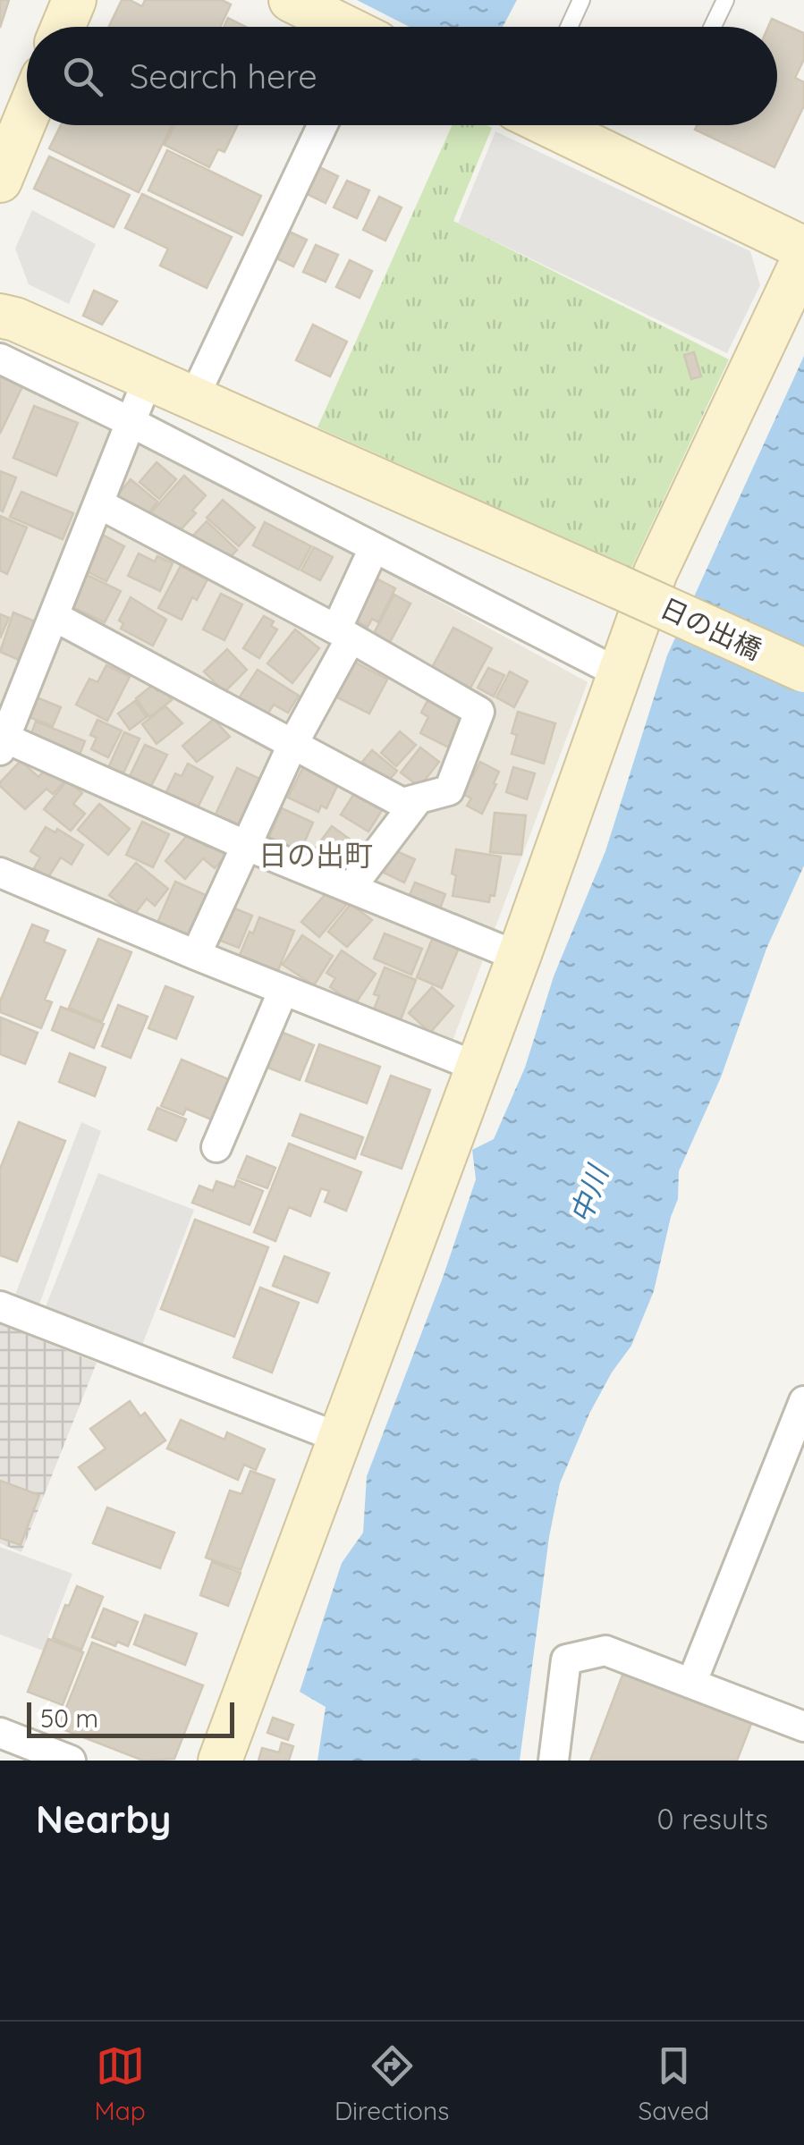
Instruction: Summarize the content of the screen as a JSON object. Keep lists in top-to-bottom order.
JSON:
{
  "streets": {
    "street": ["日の出橋"]
  },
  "districts": ["日の出町"],
  "water": ["中川"],
  "scale_bar": "50 m",
  "page": {
    "search": "Search here",
    "scale": "50 m",
    "heading": ["Nearby", "0 results"],
    "nav": ["Map", "Directions", "Saved"]
  }
}
